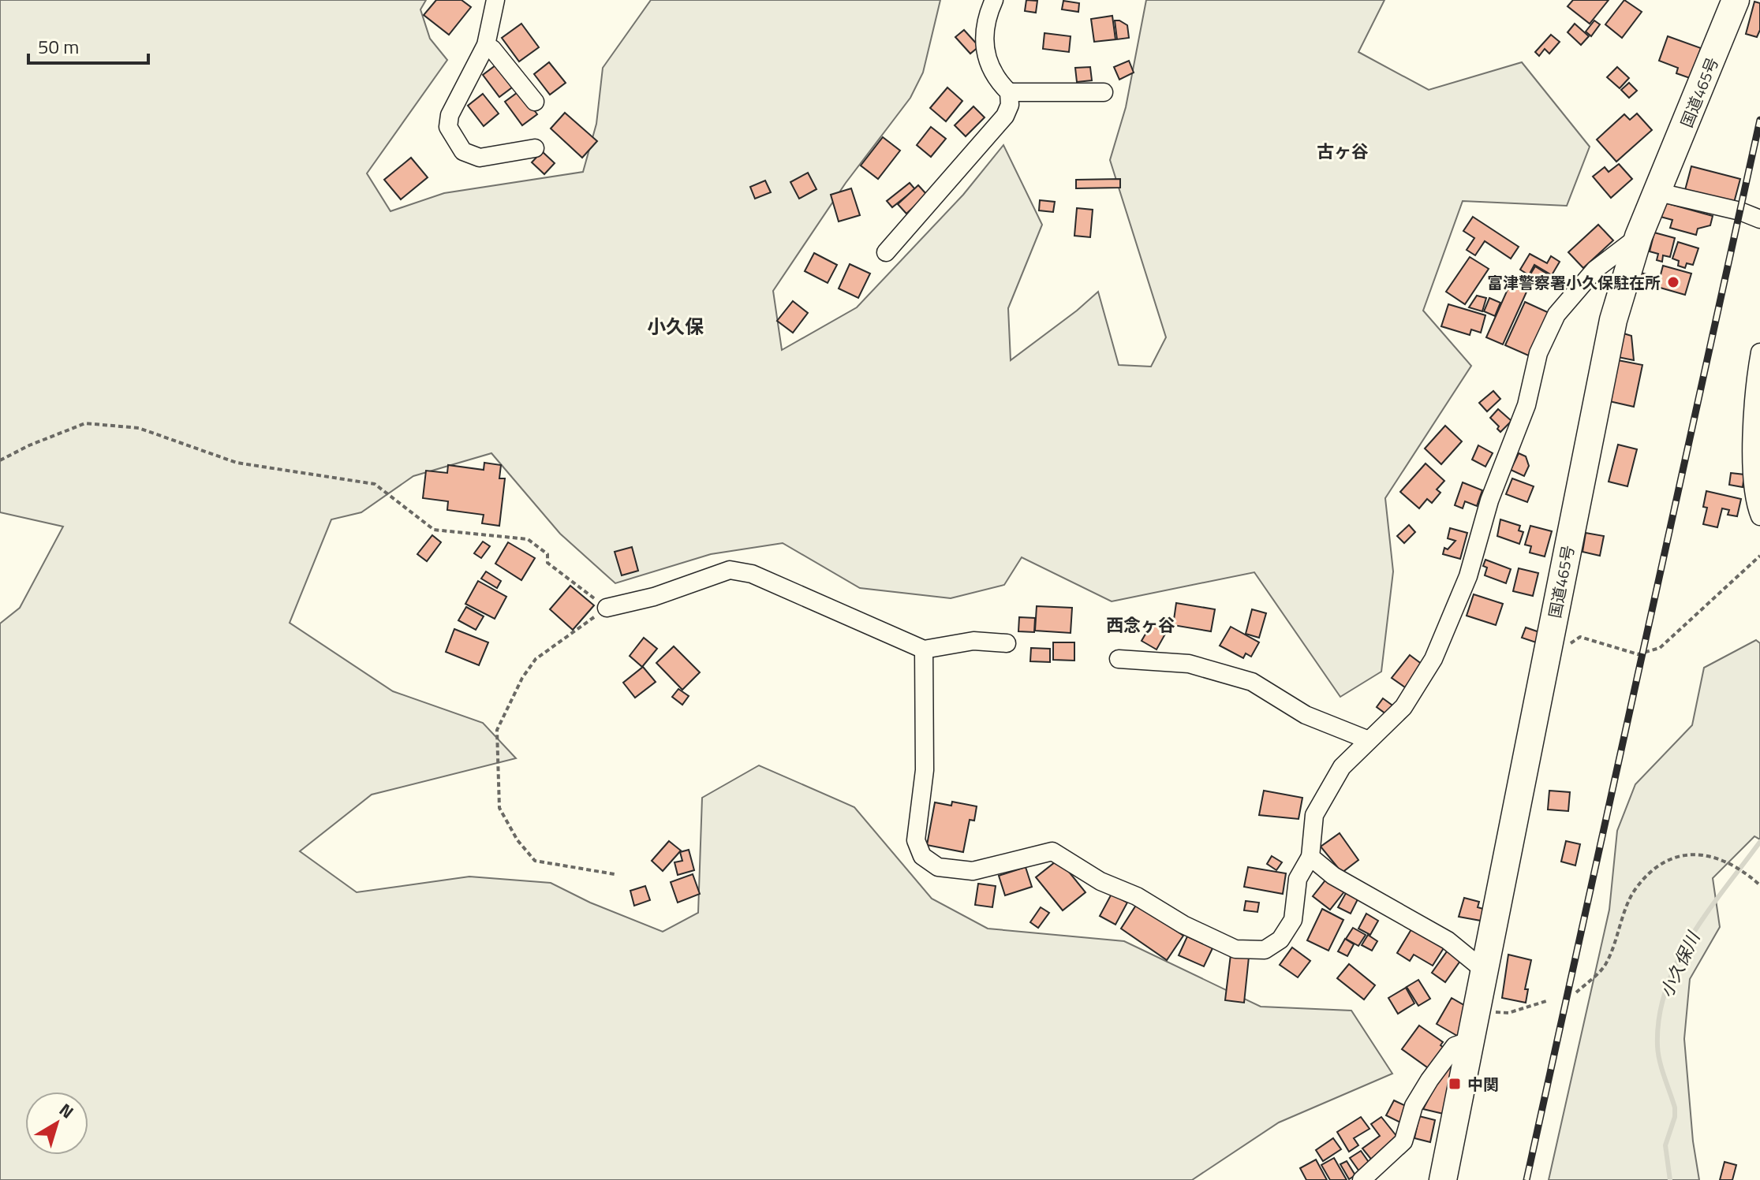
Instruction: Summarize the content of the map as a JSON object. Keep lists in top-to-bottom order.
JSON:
{
  "streets": {
    "highway": ["国道465号"]
  },
  "districts": ["古ヶ谷", "小久保", "西念ヶ谷"],
  "water": ["小久保川"],
  "places": {
    "other": ["富津警察署小久保駐在所"],
    "transit": ["中関"]
  },
  "scale_bar": "50 m",
  "north": "top right"
}
